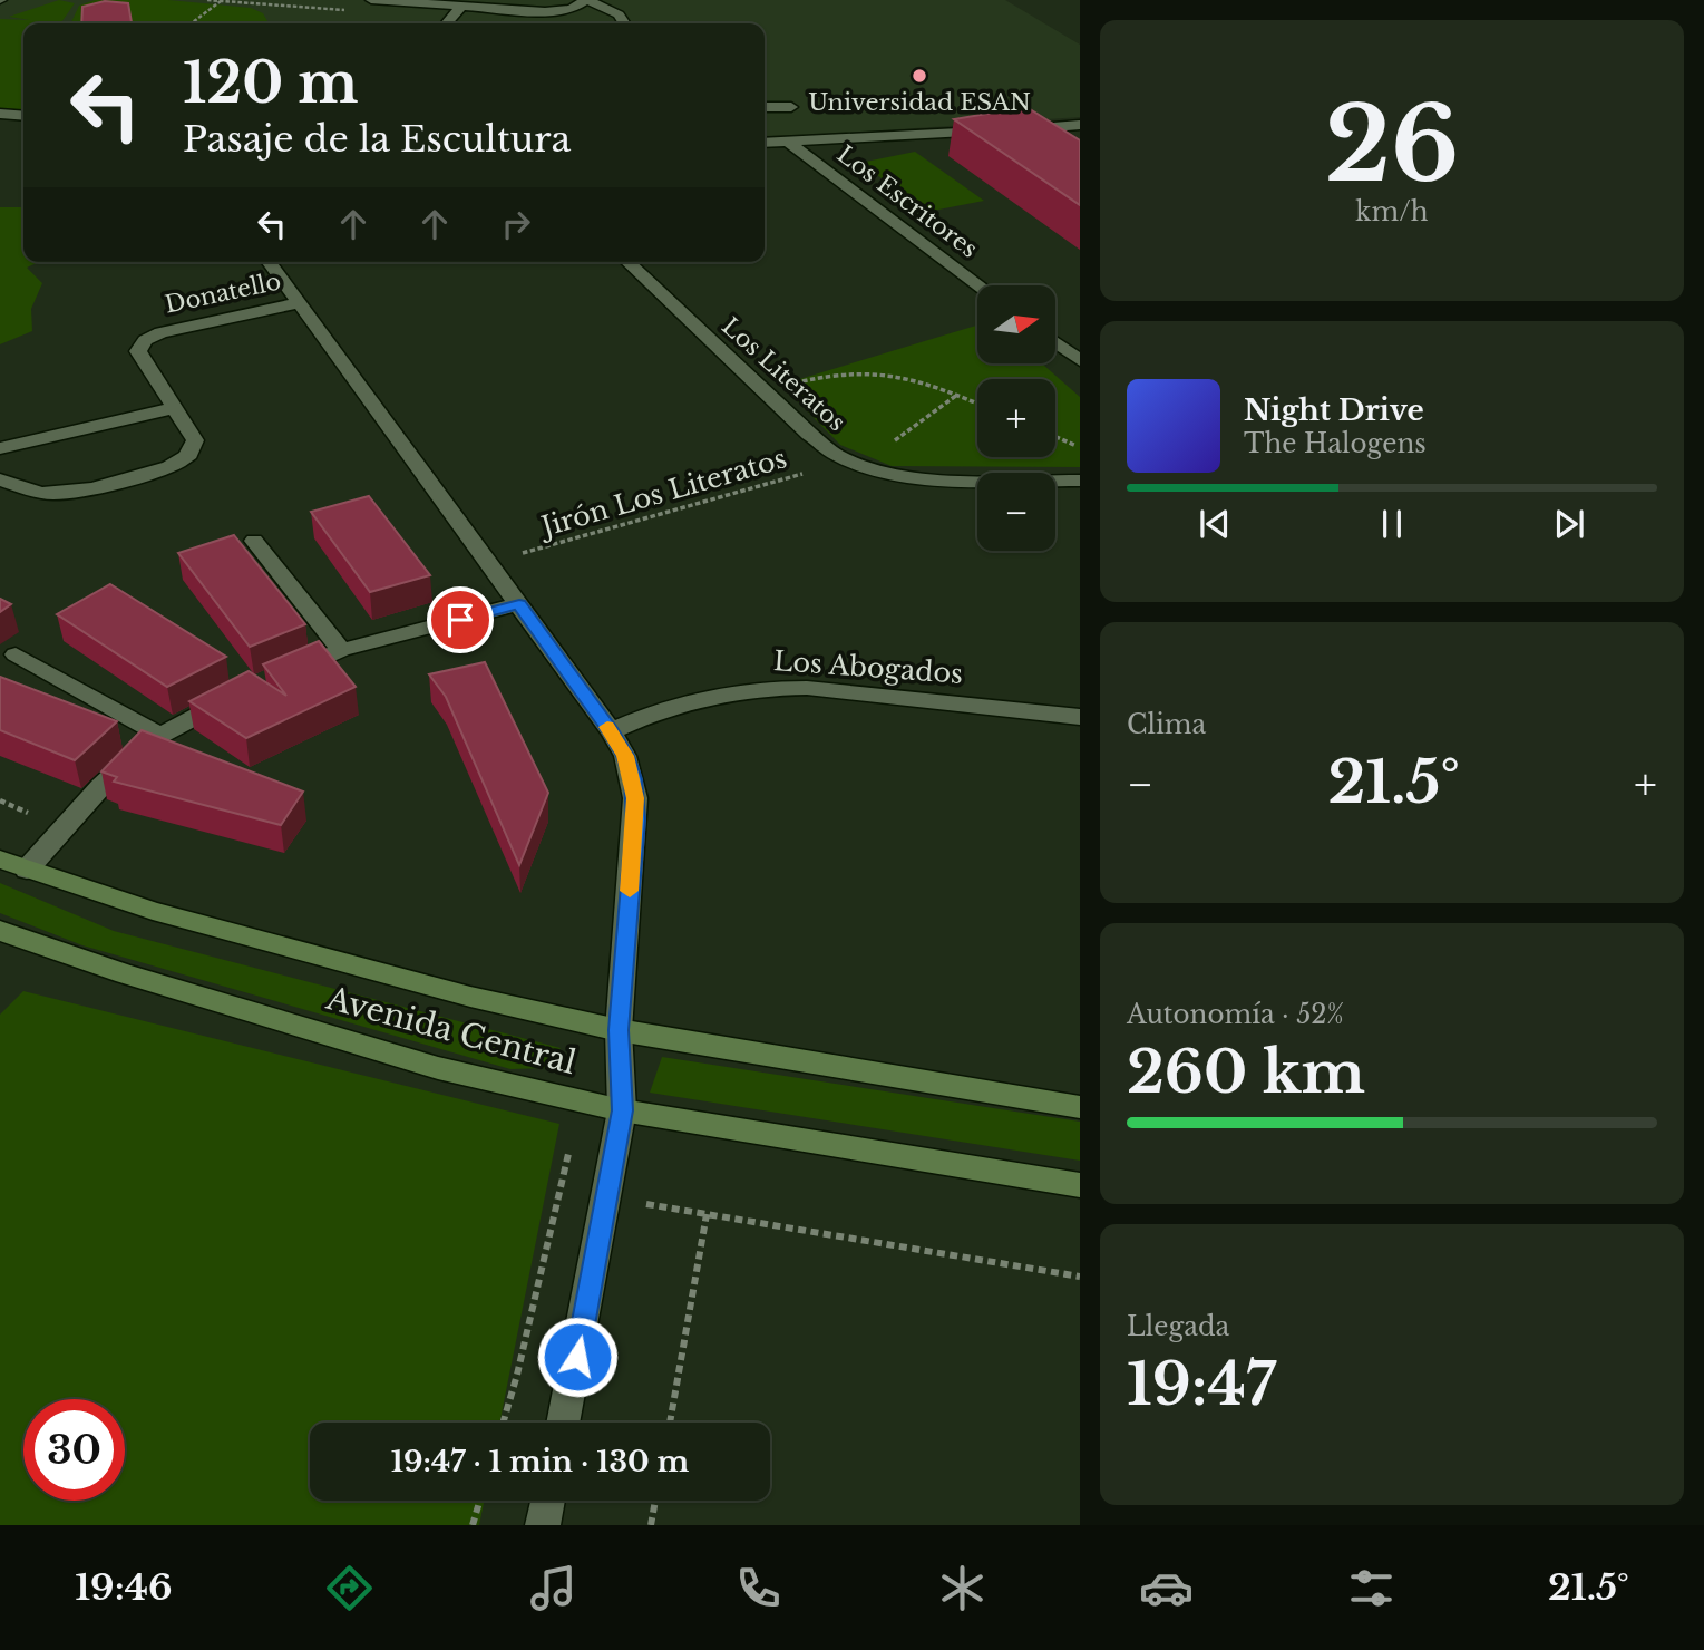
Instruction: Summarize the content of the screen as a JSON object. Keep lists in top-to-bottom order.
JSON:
{
  "streets": {
    "street": [
      "Los Escritores",
      "Donatello",
      "Los Literatos",
      "Los Abogados",
      "Avenida Central"
    ],
    "path": ["Jirón Los Literatos"]
  },
  "crossings": [
    ["Los Literatos", "Jirón Los Literatos"]
  ],
  "places": ["Universidad ESAN"],
  "north": "right",
  "page": {
    "tile": [
      ["26", "km/h"],
      "Clima",
      ["Autonomía · 52%", "260 km"],
      ["Llegada", "19:47"]
    ],
    "turn": ["120 m", "Pasaje de la Escultura"],
    "map_buttons": ["+", "−"],
    "song": ["Night Drive", "The Halogens"],
    "heat": ["−", "21.5°", "+"],
    "limit": "30",
    "trip": "19:47 · 1 min · 130 m",
    "tabs": ["19:46", "21.5°"]
  }
}
